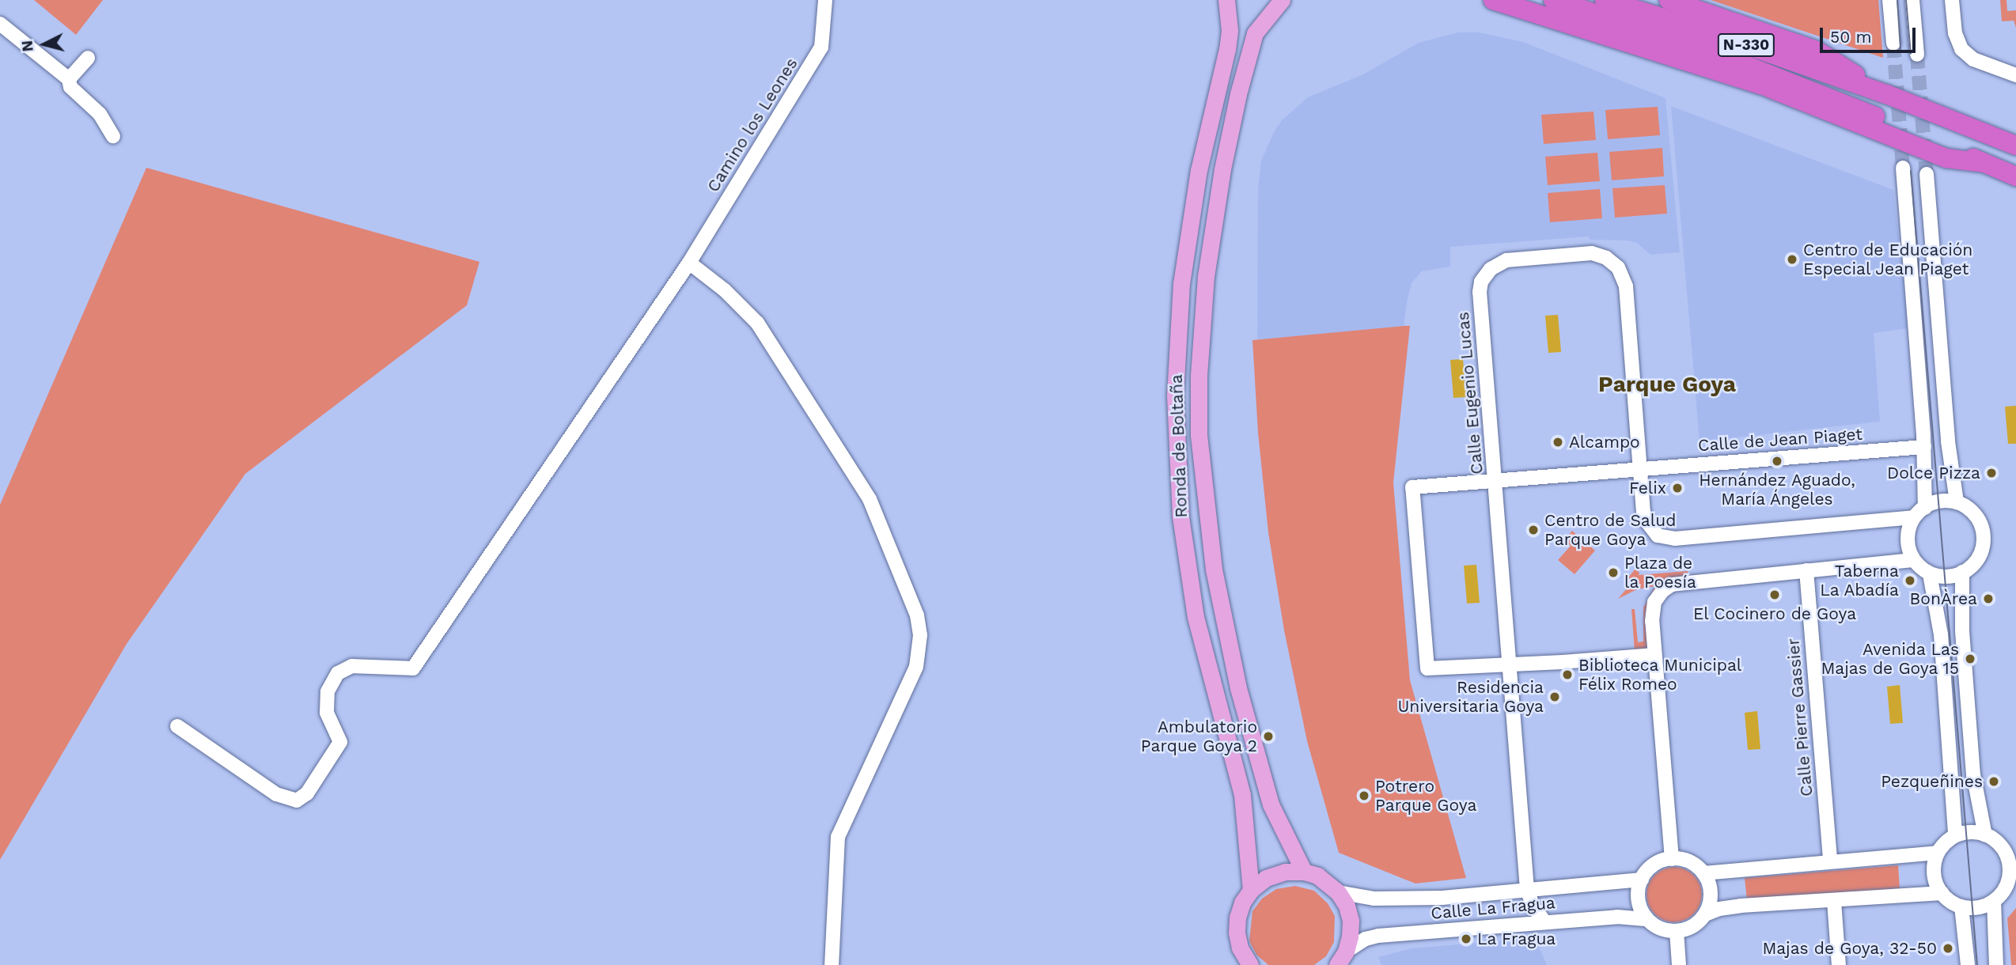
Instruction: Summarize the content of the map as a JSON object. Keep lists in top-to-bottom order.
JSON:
{
  "streets": {
    "highway": ["N-330"],
    "main road": ["Ronda de Boltaña"],
    "street": [
      "Camino los Leones",
      "Calle Eugenio Lucas",
      "Calle de Jean Piaget",
      "Calle Pierre Gassier",
      "Calle La Fragua"
    ]
  },
  "crossings": [
    ["Calle Eugenio Lucas", "Calle de Jean Piaget"],
    ["Calle Eugenio Lucas", "Calle La Fragua"]
  ],
  "districts": ["Parque Goya"],
  "places": [
    "Centro de Educación Especial Jean Piaget",
    "Alcampo",
    "Hernández Aguado, María Ángeles",
    "Dolce Pizza",
    "Felix",
    "Centro de Salud Parque Goya",
    "Plaza de la Poesía",
    "Taberna La Abadía",
    "El Cocinero de Goya",
    "BonÀrea",
    "Avenida Las Majas de Goya 15",
    "Biblioteca Municipal Félix Romeo",
    "Residencia Universitaria Goya",
    "Ambulatorio Parque Goya 2",
    "Pezqueñines",
    "Potrero Parque Goya",
    "La Fragua",
    "Majas de Goya, 32-50"
  ],
  "scale_bar": "50 m",
  "north": "left"
}
